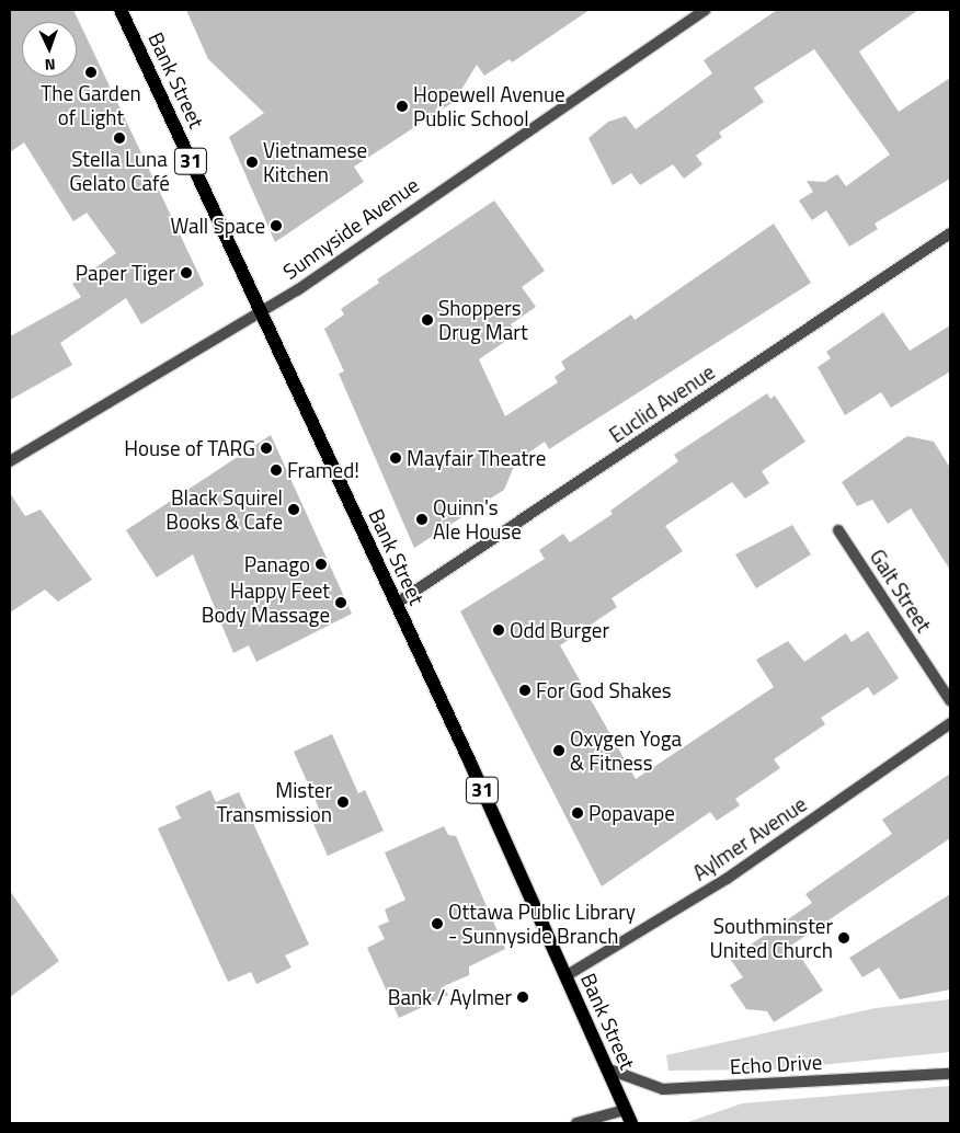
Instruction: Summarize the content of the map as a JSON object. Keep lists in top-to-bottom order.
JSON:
{
  "streets": {
    "main road": ["Bank Street", "31"],
    "street": [
      "Sunnyside Avenue",
      "Euclid Avenue",
      "Galt Street",
      "Aylmer Avenue",
      "Echo Drive"
    ]
  },
  "crossings": [
    ["Bank Street", "Sunnyside Avenue"],
    ["Bank Street", "Euclid Avenue"],
    ["Bank Street", "Aylmer Avenue"],
    ["Bank Street", "Echo Drive"]
  ],
  "places": [
    "The Garden of Light",
    "Hopewell Avenue Public School",
    "Stella Luna Gelato Café",
    "Vietnamese Kitchen",
    "Wall Space",
    "Paper Tiger",
    "Shoppers Drug Mart",
    "House of TARG",
    "Mayfair Theatre",
    "Framed!",
    "Black Squirel Books & Cafe",
    "Quinn's Ale House",
    "Panago",
    "Happy Feet Body Massage",
    "Odd Burger",
    "For God Shakes",
    "Oxygen Yoga & Fitness",
    "Mister Transmission",
    "Popavape",
    "Ottawa Public Library - Sunnyside Branch",
    "Southminster United Church",
    "Bank / Aylmer"
  ],
  "north": "bottom"
}
